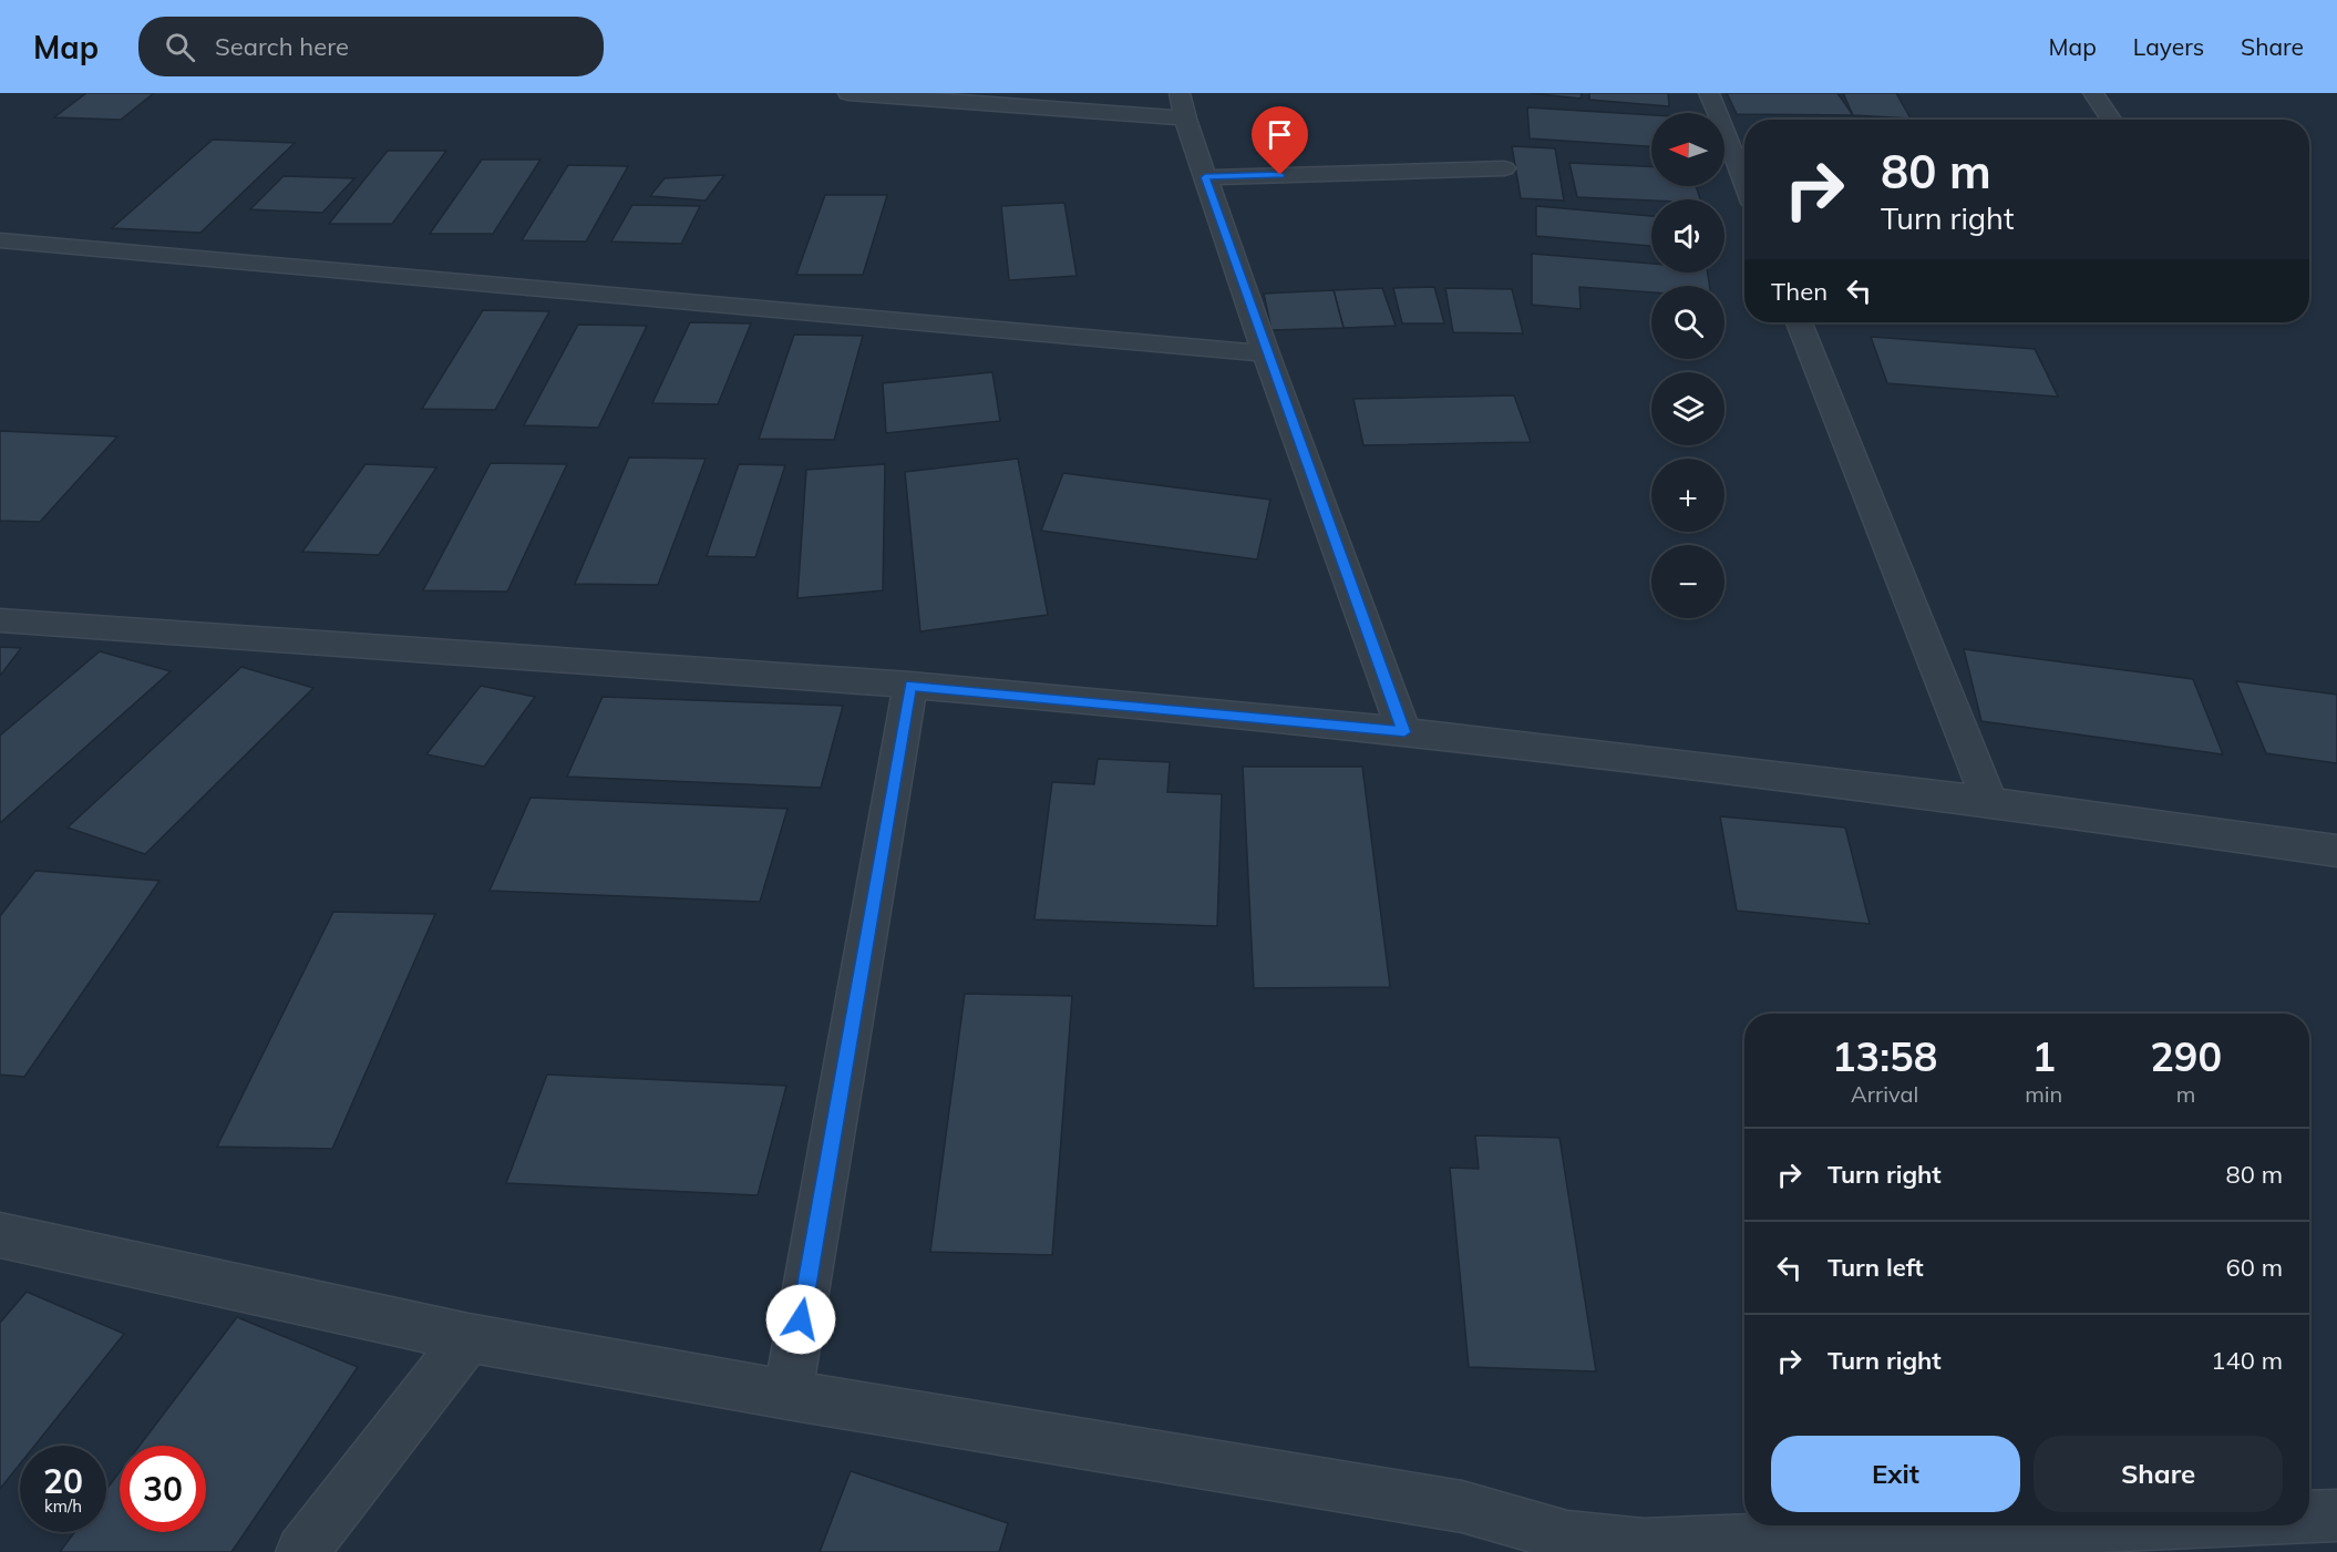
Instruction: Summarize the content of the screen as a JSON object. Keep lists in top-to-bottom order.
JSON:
{
  "north": "left",
  "page": {
    "header": "Map",
    "search": "Search here",
    "nav": ["Map", "Layers", "Share"],
    "map_buttons": ["+", "−"],
    "turn": ["80 m", "Turn right"],
    "then": "Then",
    "eta": [
      "13:58",
      "Arrival",
      "1",
      "min",
      "290",
      "m"
    ],
    "list": [
      {
        "name": "Turn right",
        "value": "80 m"
      },
      {
        "name": "Turn left",
        "value": "60 m"
      },
      {
        "name": "Turn right",
        "value": "140 m"
      }
    ],
    "buttons": ["Exit", "Share"],
    "speed": "20 km/h",
    "limit": "30"
  }
}
